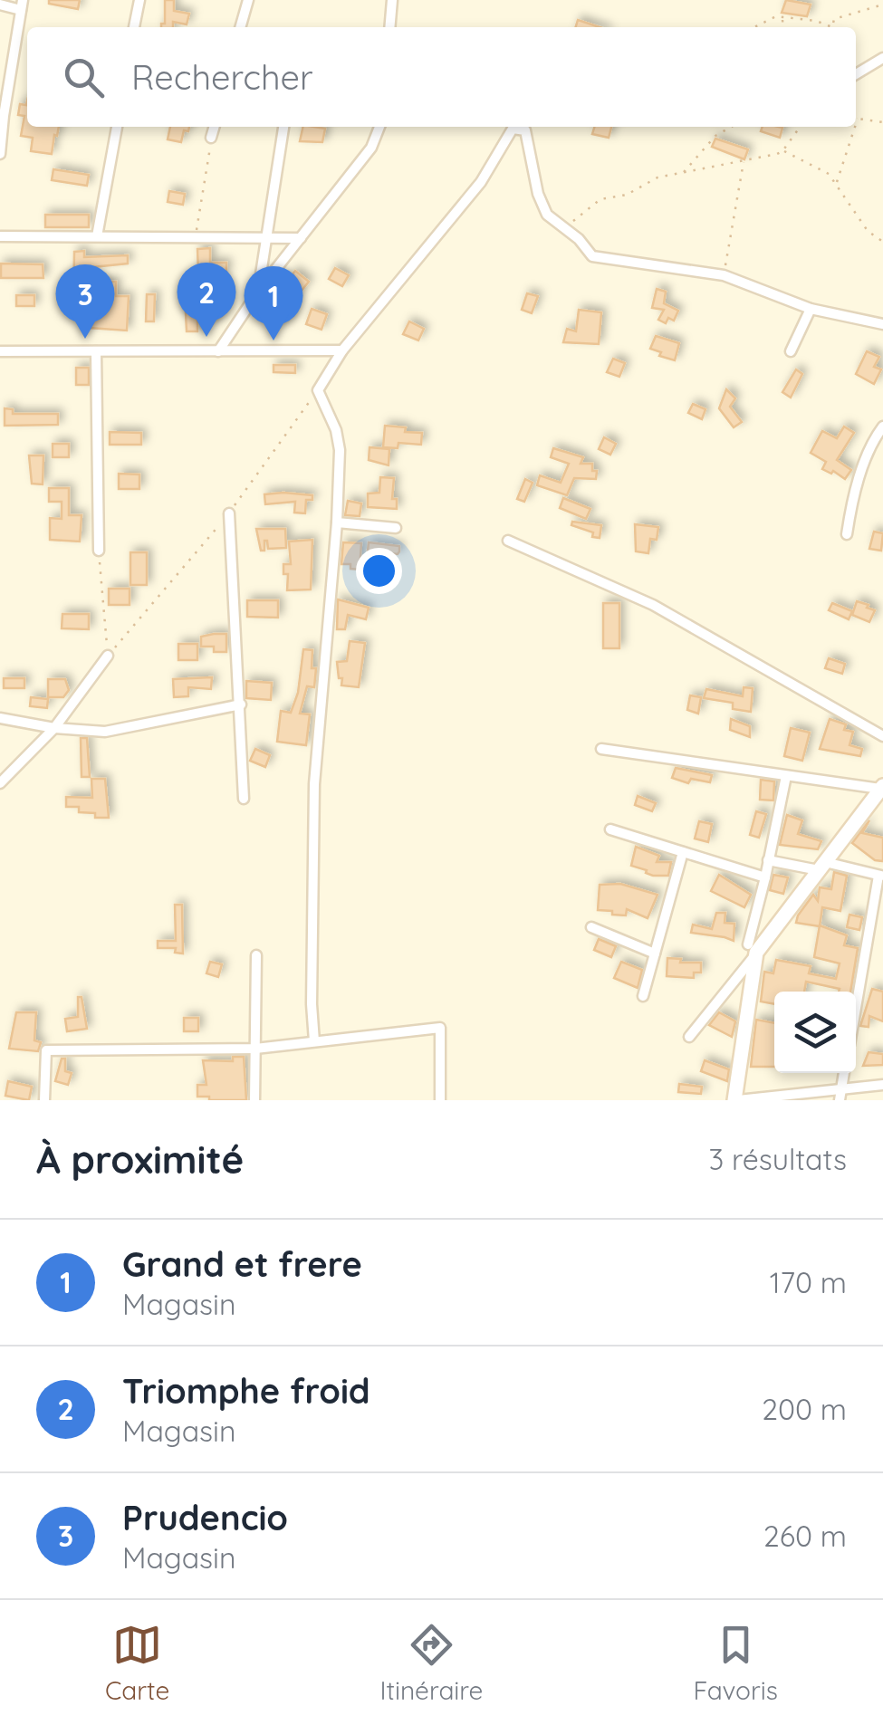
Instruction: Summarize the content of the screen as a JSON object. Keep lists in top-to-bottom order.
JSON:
{
  "page": {
    "search": "Rechercher",
    "pins": ["2", "3", "1"],
    "heading": ["À proximité", "3 résultats"],
    "list": [
      {
        "mark": "1",
        "name": "Grand et frere",
        "note": "Magasin",
        "value": "170 m"
      },
      {
        "mark": "2",
        "name": "Triomphe froid",
        "note": "Magasin",
        "value": "200 m"
      },
      {
        "mark": "3",
        "name": "Prudencio",
        "note": "Magasin",
        "value": "260 m"
      }
    ],
    "nav": ["Carte", "Itinéraire", "Favoris"]
  }
}
